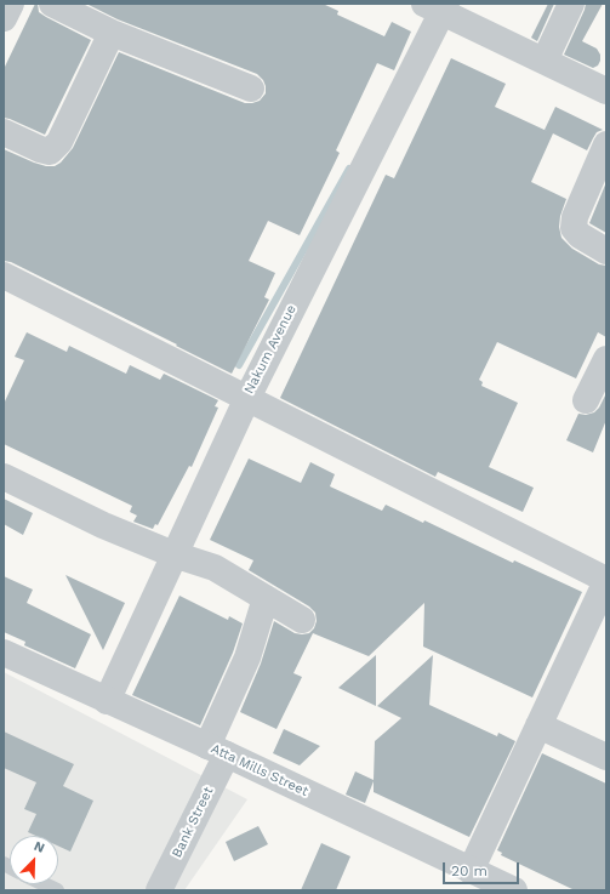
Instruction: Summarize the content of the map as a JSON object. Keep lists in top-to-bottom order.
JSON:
{
  "streets": {
    "street": ["Nakum Avenue", "Atta Mills Street", "Bank Street"]
  },
  "crossings": [
    ["Nakum Avenue", "Atta Mills Street"],
    ["Atta Mills Street", "Bank Street"]
  ],
  "scale_bar": "20 m",
  "north": "top right"
}
